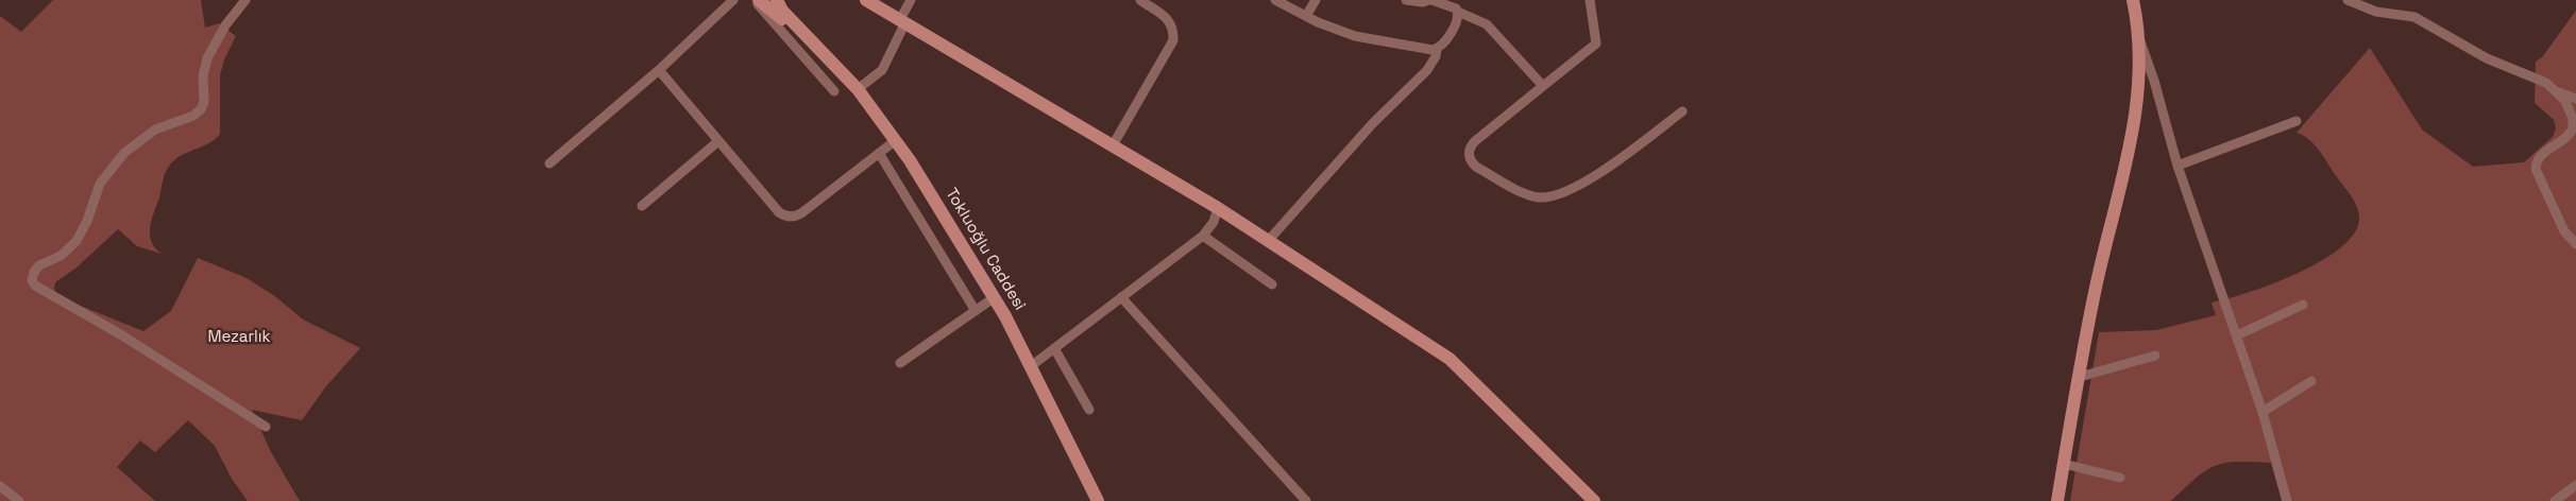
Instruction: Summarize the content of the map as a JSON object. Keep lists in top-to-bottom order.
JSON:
{
  "streets": {
    "street": ["Tokluoğlu Caddesi"]
  },
  "parks": ["Mezarlık"]
}
